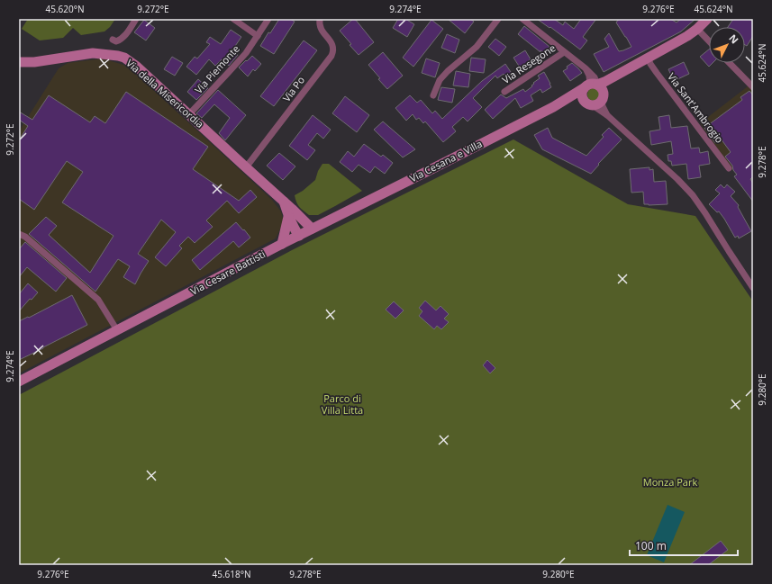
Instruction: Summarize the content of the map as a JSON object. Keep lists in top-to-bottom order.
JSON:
{
  "streets": {
    "main road": ["Via della Misericordia", "Via Cesana e Villa", "Via Cesare Battisti"],
    "street": [
      "Via Resegone",
      "Via Piemonte",
      "Via Po",
      "Via Sant'Ambrogio"
    ]
  },
  "crossings": [
    ["Via Piemonte", "Via della Misericordia"],
    ["Via Po", "Via della Misericordia"],
    ["Via della Misericordia", "Via Cesare Battisti"],
    ["Via Sant'Ambrogio", "Via Cesana e Villa"],
    ["Via Cesana e Villa", "Via Cesare Battisti"]
  ],
  "parks": ["Parco di Villa Litta", "Monza Park"],
  "scale_bar": "100 m",
  "north": "top right",
  "coordinates": [
    "45.620°N",
    "9.272°E",
    "9.274°E",
    "9.276°E",
    "45.624°N",
    "9.278°E",
    "9.280°E",
    "45.618°N"
  ]
}
